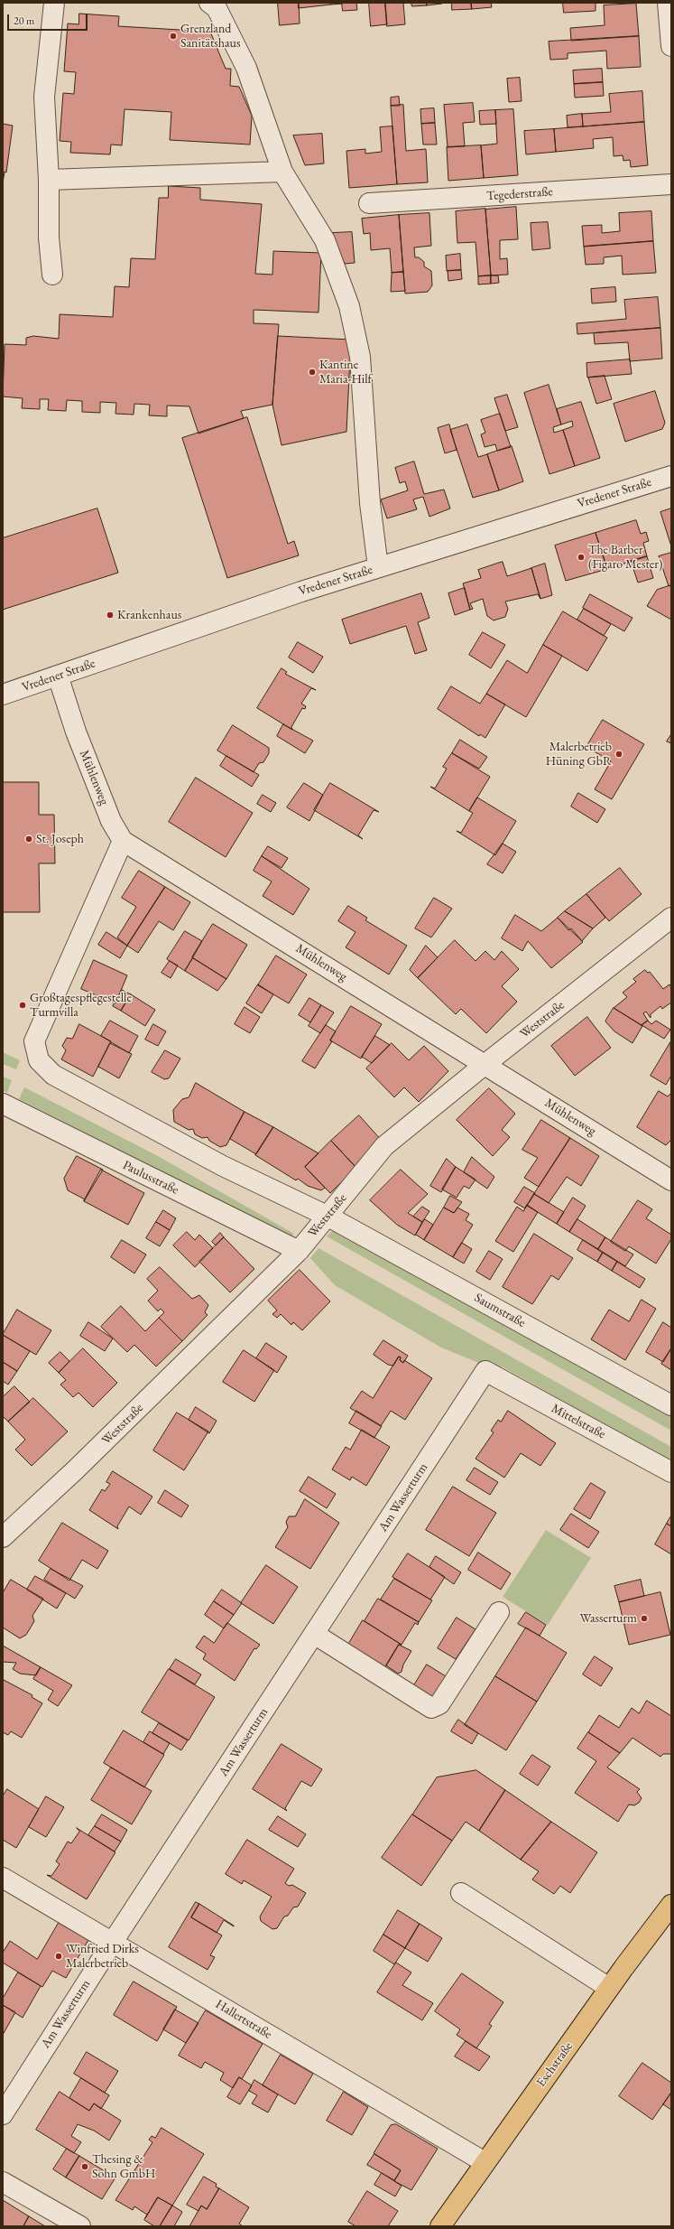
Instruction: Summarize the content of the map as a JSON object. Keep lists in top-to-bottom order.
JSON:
{
  "streets": {
    "main road": ["Eschstraße"],
    "street": [
      "Tegederstraße",
      "Vredener Straße",
      "Mühlenweg",
      "Weststraße",
      "Paulusstraße",
      "Saumstraße",
      "Mittelstraße",
      "Am Wasserturm",
      "Hallertstraße"
    ]
  },
  "crossings": [
    ["Vredener Straße", "Mühlenweg"],
    ["Mühlenweg", "Weststraße"],
    ["Mühlenweg", "Saumstraße"],
    ["Weststraße", "Paulusstraße"],
    ["Weststraße", "Saumstraße"],
    ["Mittelstraße", "Am Wasserturm"],
    ["Am Wasserturm", "Hallertstraße"],
    ["Hallertstraße", "Eschstraße"]
  ],
  "places": [
    "Grenzland Sanitätshaus",
    "Kantine Maria-Hilf",
    "The Barber (Figaro Mester)",
    "Krankenhaus",
    "Malerbetrieb Hüning GbR",
    "St. Joseph",
    "Großtagespflegestelle Turmvilla",
    "Wasserturm",
    "Winfried Dirks Malerbetrieb",
    "Thesing & Sohn GmbH"
  ],
  "scale_bar": "20 m"
}
